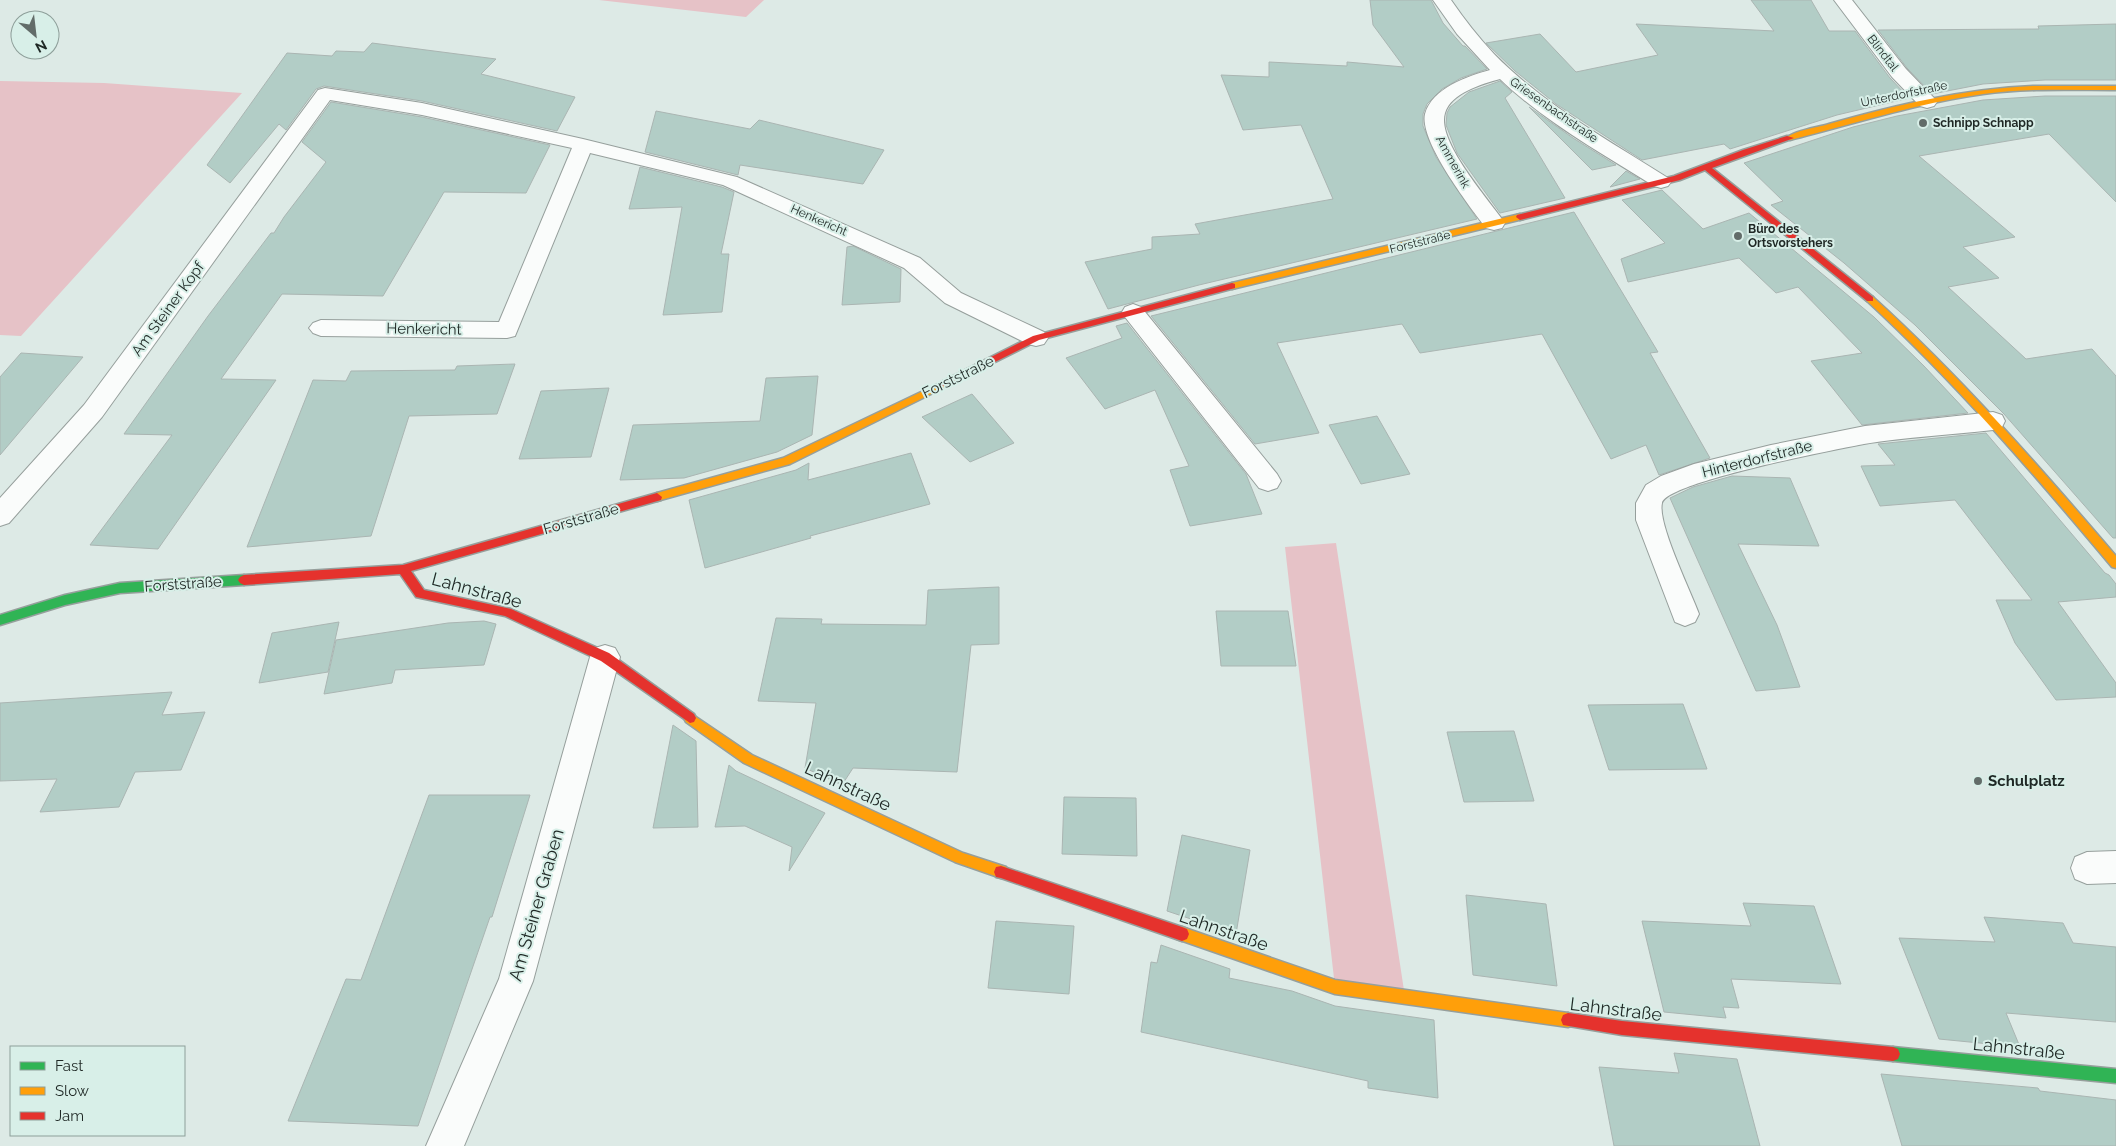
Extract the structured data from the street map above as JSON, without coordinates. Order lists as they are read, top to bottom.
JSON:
{
  "streets": {
    "street": [
      "Blindtal",
      "Unterdorfstraße",
      "Griesenbachstraße",
      "Ammerink",
      "Henkericht",
      "Forststraße",
      "Am Steiner Kopf",
      "Hinterdorfstraße",
      "Lahnstraße",
      "Am Steiner Graben"
    ]
  },
  "crossings": [
    ["Blindtal", "Unterdorfstraße"],
    ["Unterdorfstraße", "Forststraße"],
    ["Griesenbachstraße", "Ammerink"],
    ["Griesenbachstraße", "Forststraße"],
    ["Ammerink", "Forststraße"],
    ["Henkericht", "Forststraße"],
    ["Henkericht", "Am Steiner Kopf"],
    ["Forststraße", "Lahnstraße"],
    ["Lahnstraße", "Am Steiner Graben"]
  ],
  "places": ["Schnipp Schnapp", "Büro des Ortsvorstehers", "Schulplatz"],
  "legend": ["Fast", "Slow", "Jam"],
  "north": "bottom right"
}
